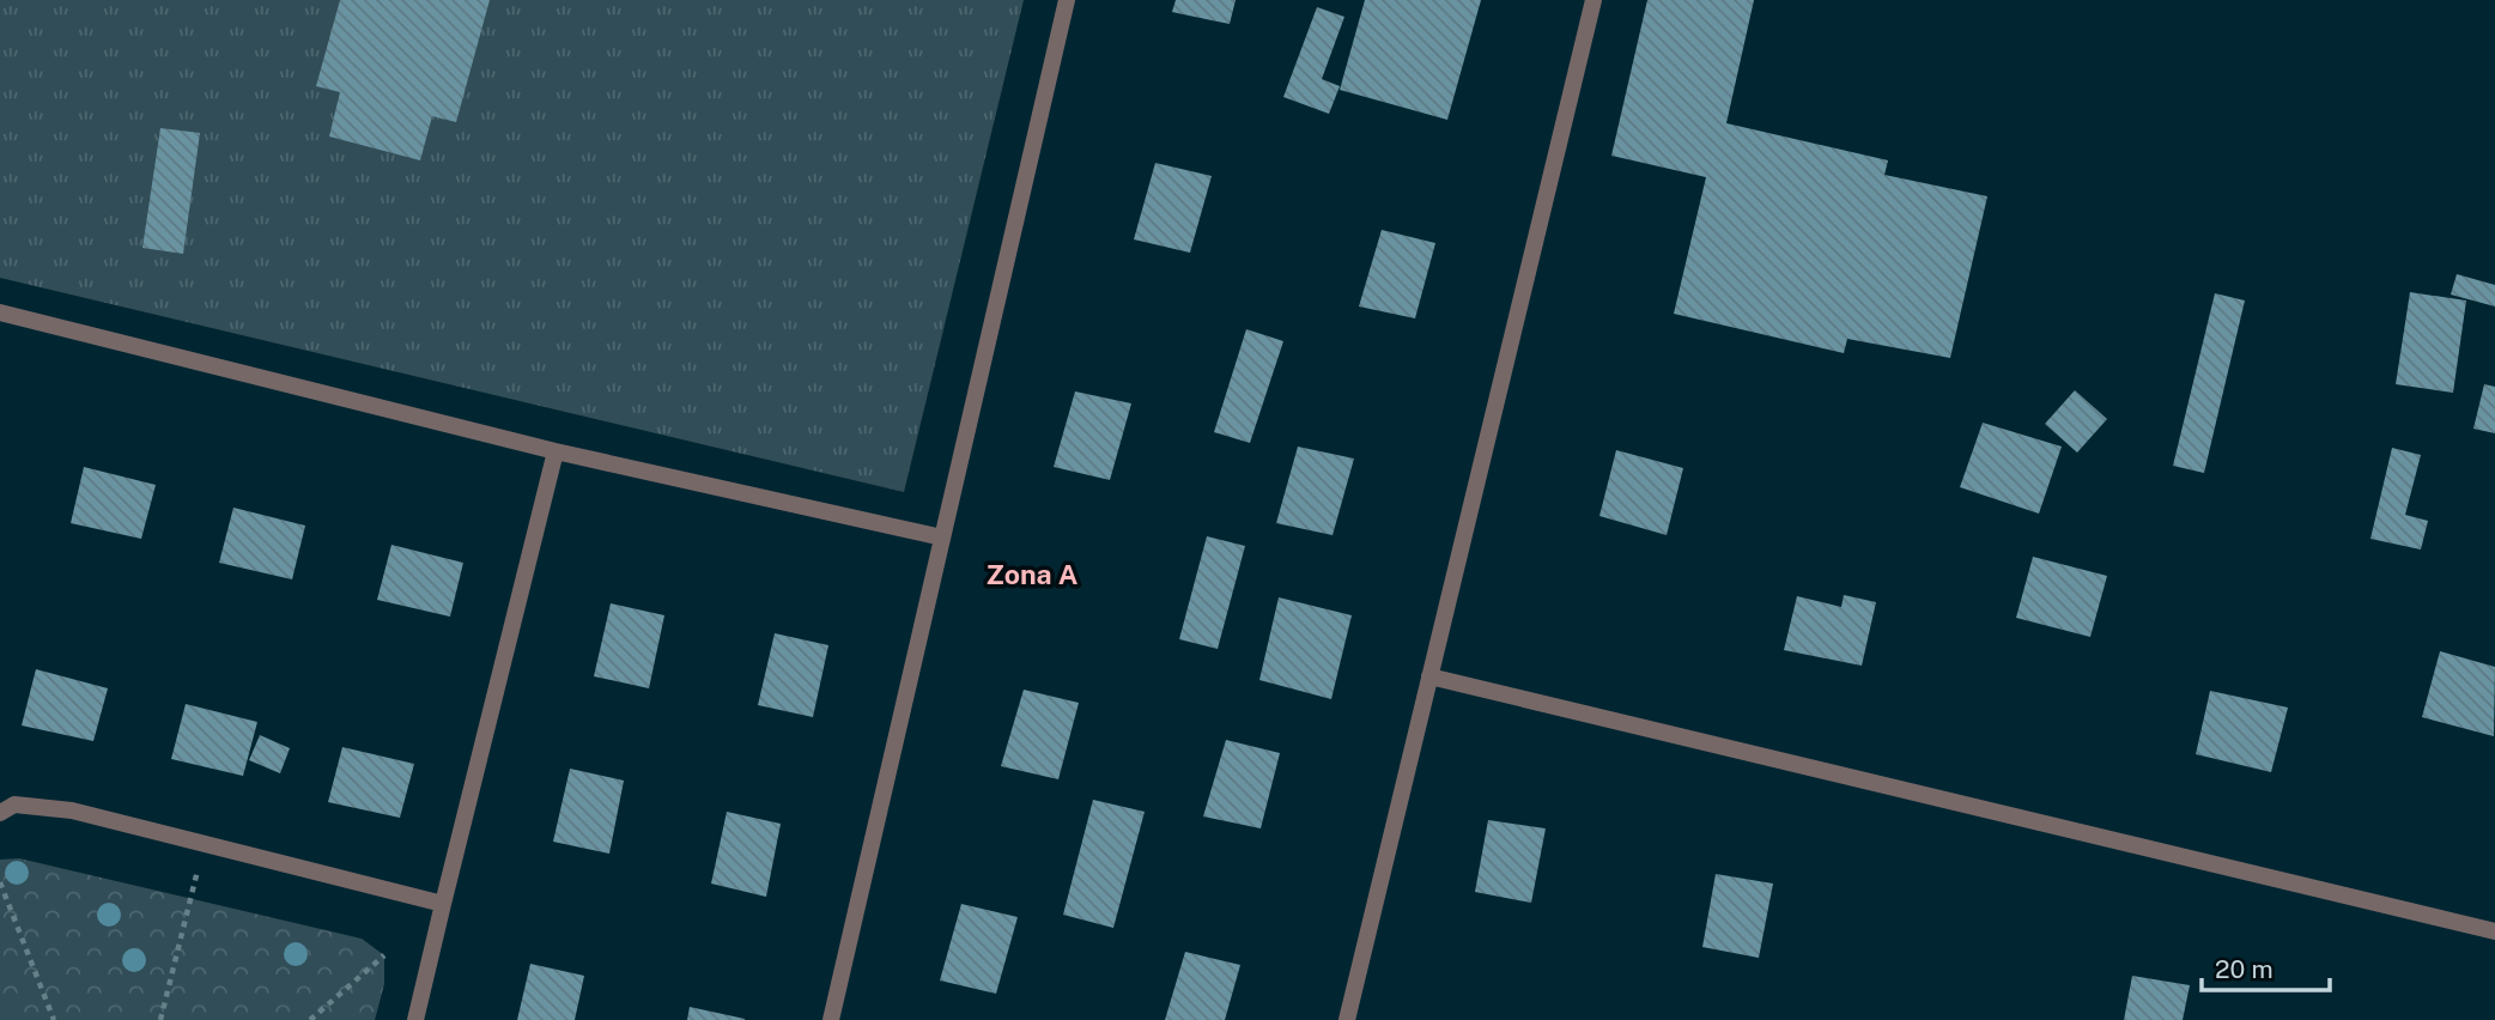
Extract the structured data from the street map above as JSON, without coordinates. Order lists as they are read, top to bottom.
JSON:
{
  "districts": ["Zona A"],
  "scale_bar": "20 m"
}
